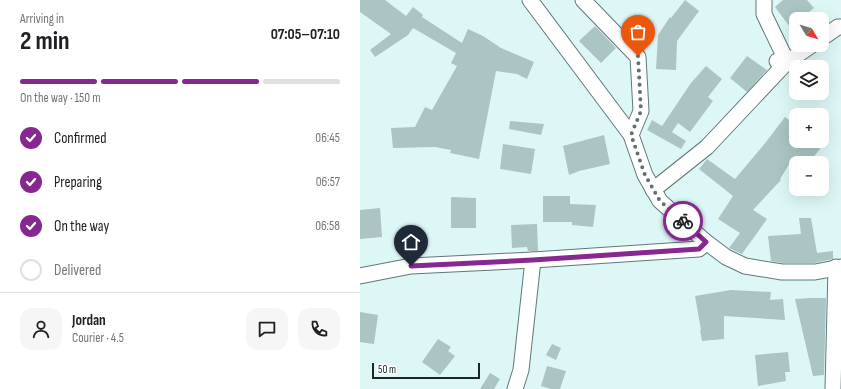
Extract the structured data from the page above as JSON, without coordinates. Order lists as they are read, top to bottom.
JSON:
{
  "scale_bar": "50 m",
  "north": "bottom right",
  "page": {
    "heading": ["2 min", "Arriving in", "07:05–07:10"],
    "panel": ["Jordan", "Courier · 4.5"],
    "map_buttons": ["+", "−"],
    "bar": "On the way · 150 m",
    "list": [
      ["Confirmed", "06:45"],
      ["Preparing", "06:57"],
      ["On the way", "06:58"],
      "Delivered"
    ],
    "scale": "50 m"
  }
}
